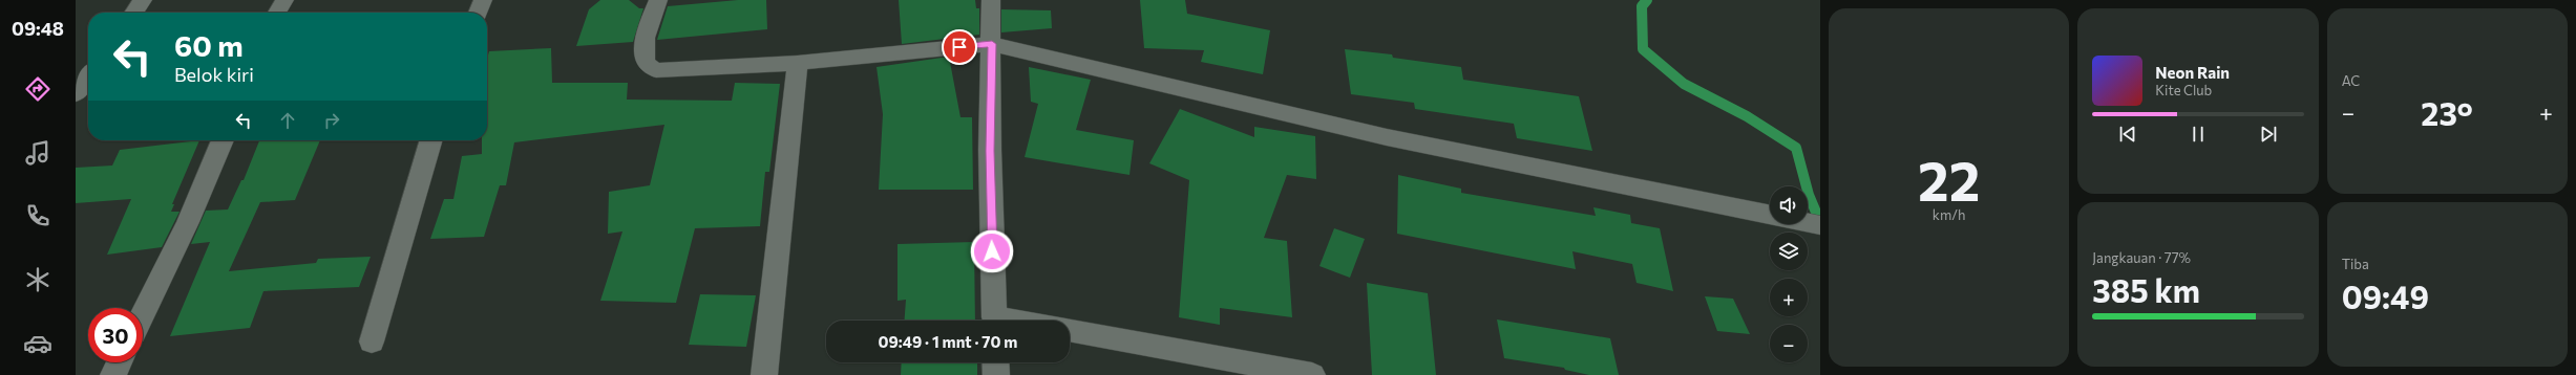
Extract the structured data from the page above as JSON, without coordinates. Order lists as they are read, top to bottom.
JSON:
{
  "page": {
    "tabs": "09:48",
    "tile": [
      ["22", "km/h"],
      "AC",
      ["Jangkauan · 77%", "385 km"],
      ["Tiba", "09:49"]
    ],
    "turn": ["60 m", "Belok kiri"],
    "song": ["Neon Rain", "Kite Club"],
    "heat": ["−", "23°", "+"],
    "map_buttons": ["+", "−"],
    "limit": "30",
    "trip": "09:49 · 1 mnt · 70 m"
  }
}
